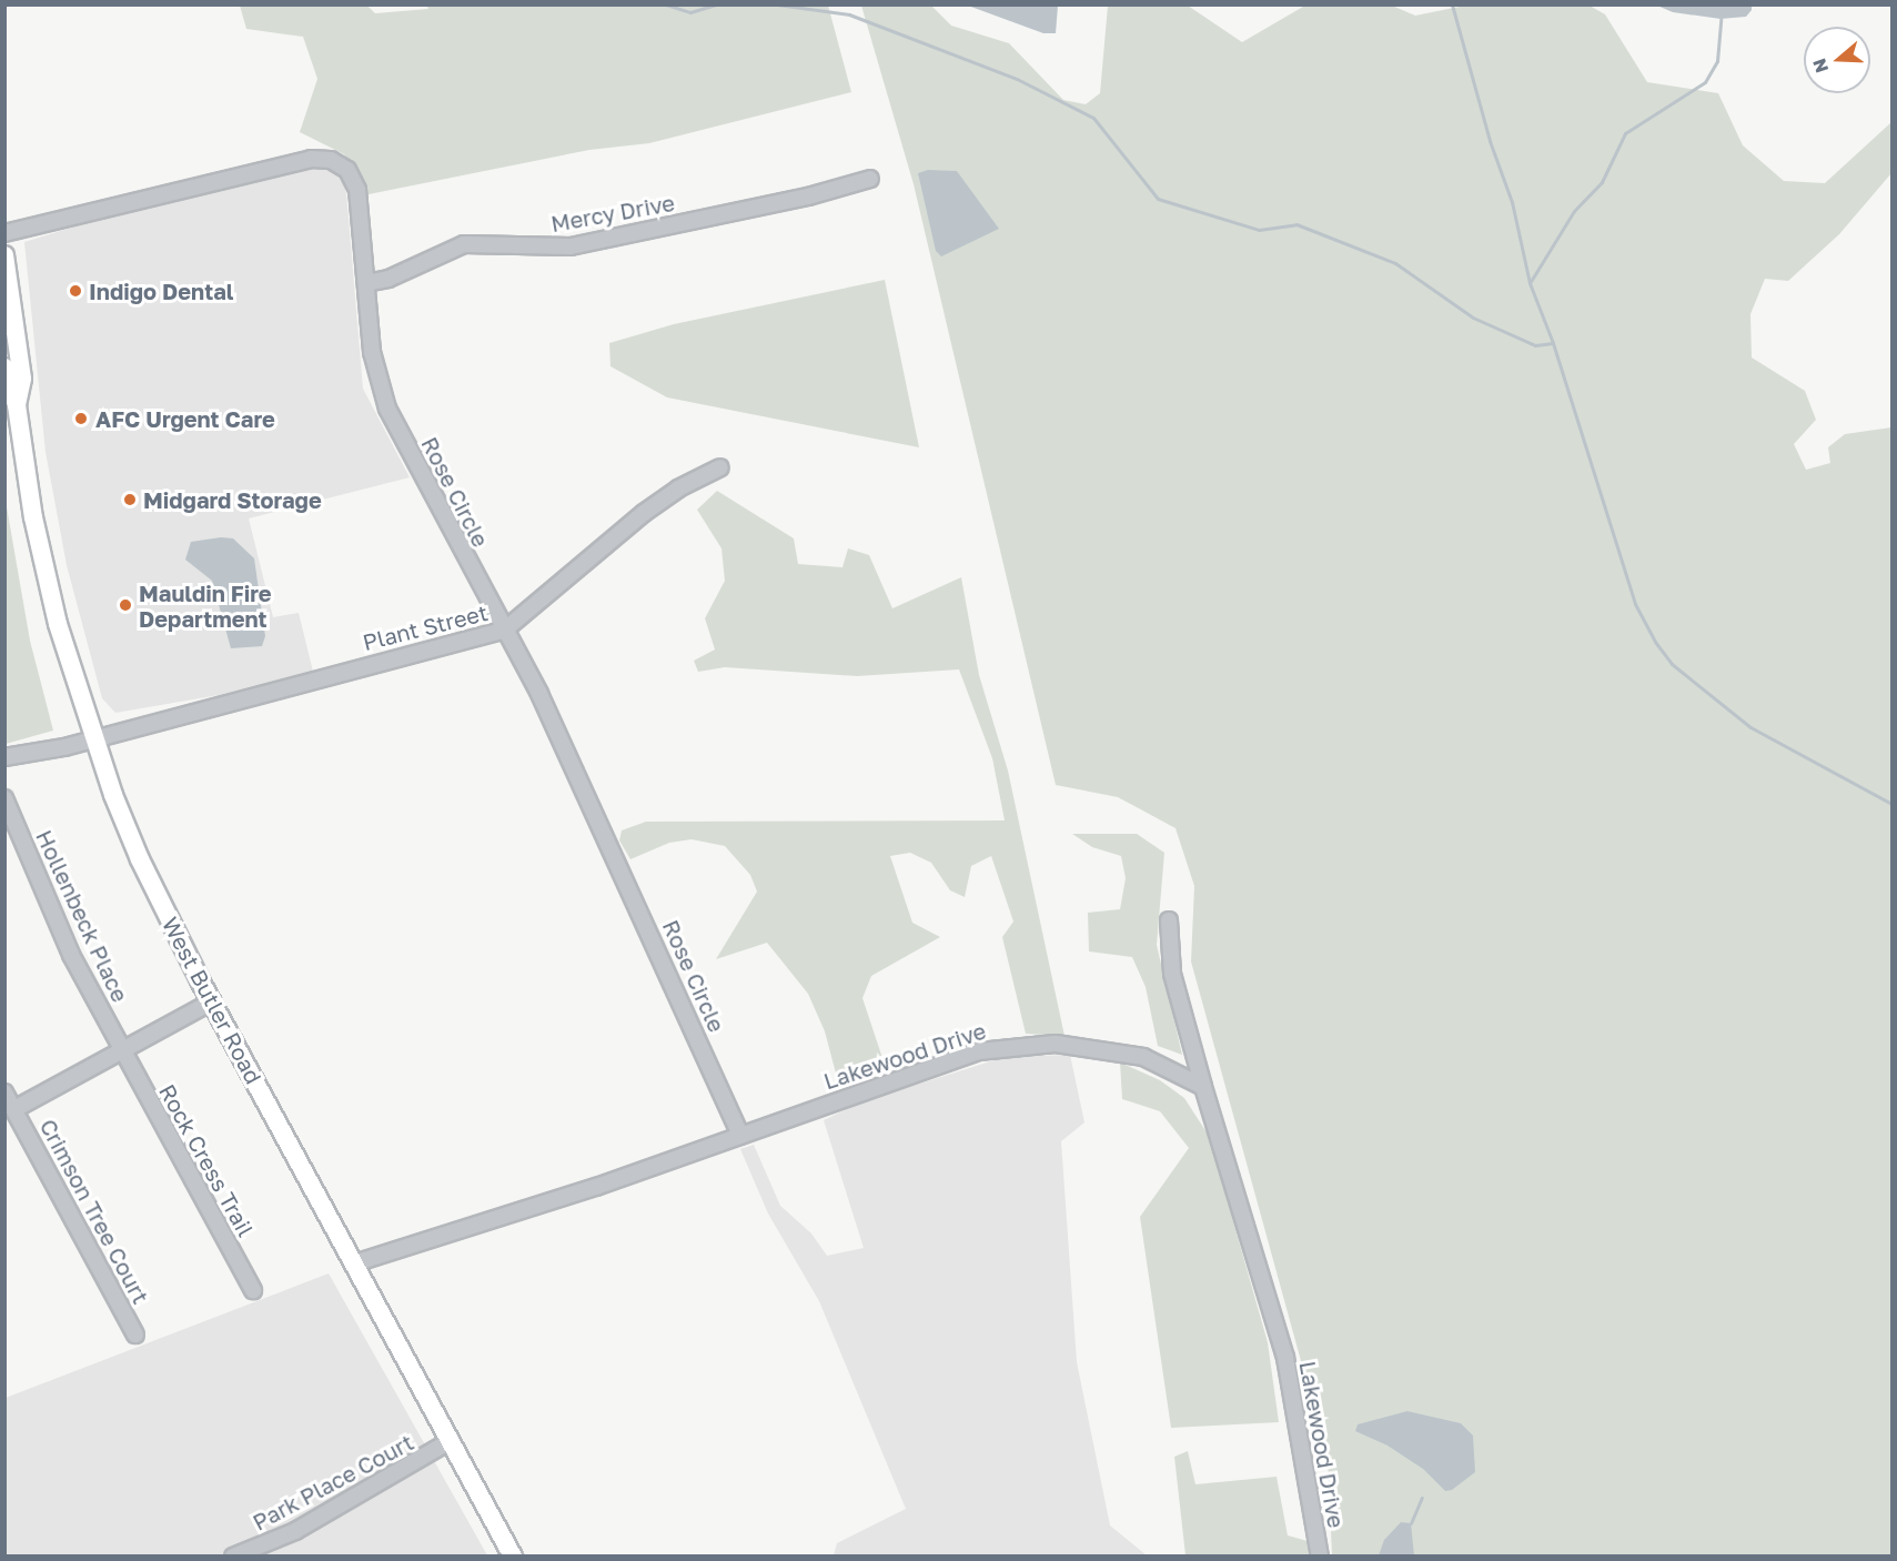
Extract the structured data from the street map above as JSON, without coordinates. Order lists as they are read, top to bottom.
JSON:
{
  "streets": {
    "main road": ["West Butler Road"],
    "street": [
      "Mercy Drive",
      "Rose Circle",
      "Plant Street",
      "Hollenbeck Place",
      "Lakewood Drive",
      "Rock Cress Trail",
      "Crimson Tree Court",
      "Park Place Court"
    ]
  },
  "crossings": [
    ["Mercy Drive", "Rose Circle"],
    ["Rose Circle", "Plant Street"],
    ["Rose Circle", "Lakewood Drive"],
    ["Plant Street", "West Butler Road"],
    ["Hollenbeck Place", "Rock Cress Trail"],
    ["West Butler Road", "Lakewood Drive"],
    ["West Butler Road", "Park Place Court"]
  ],
  "places": [
    "Indigo Dental",
    "AFC Urgent Care",
    "Midgard Storage",
    "Mauldin Fire Department"
  ],
  "north": "left"
}
